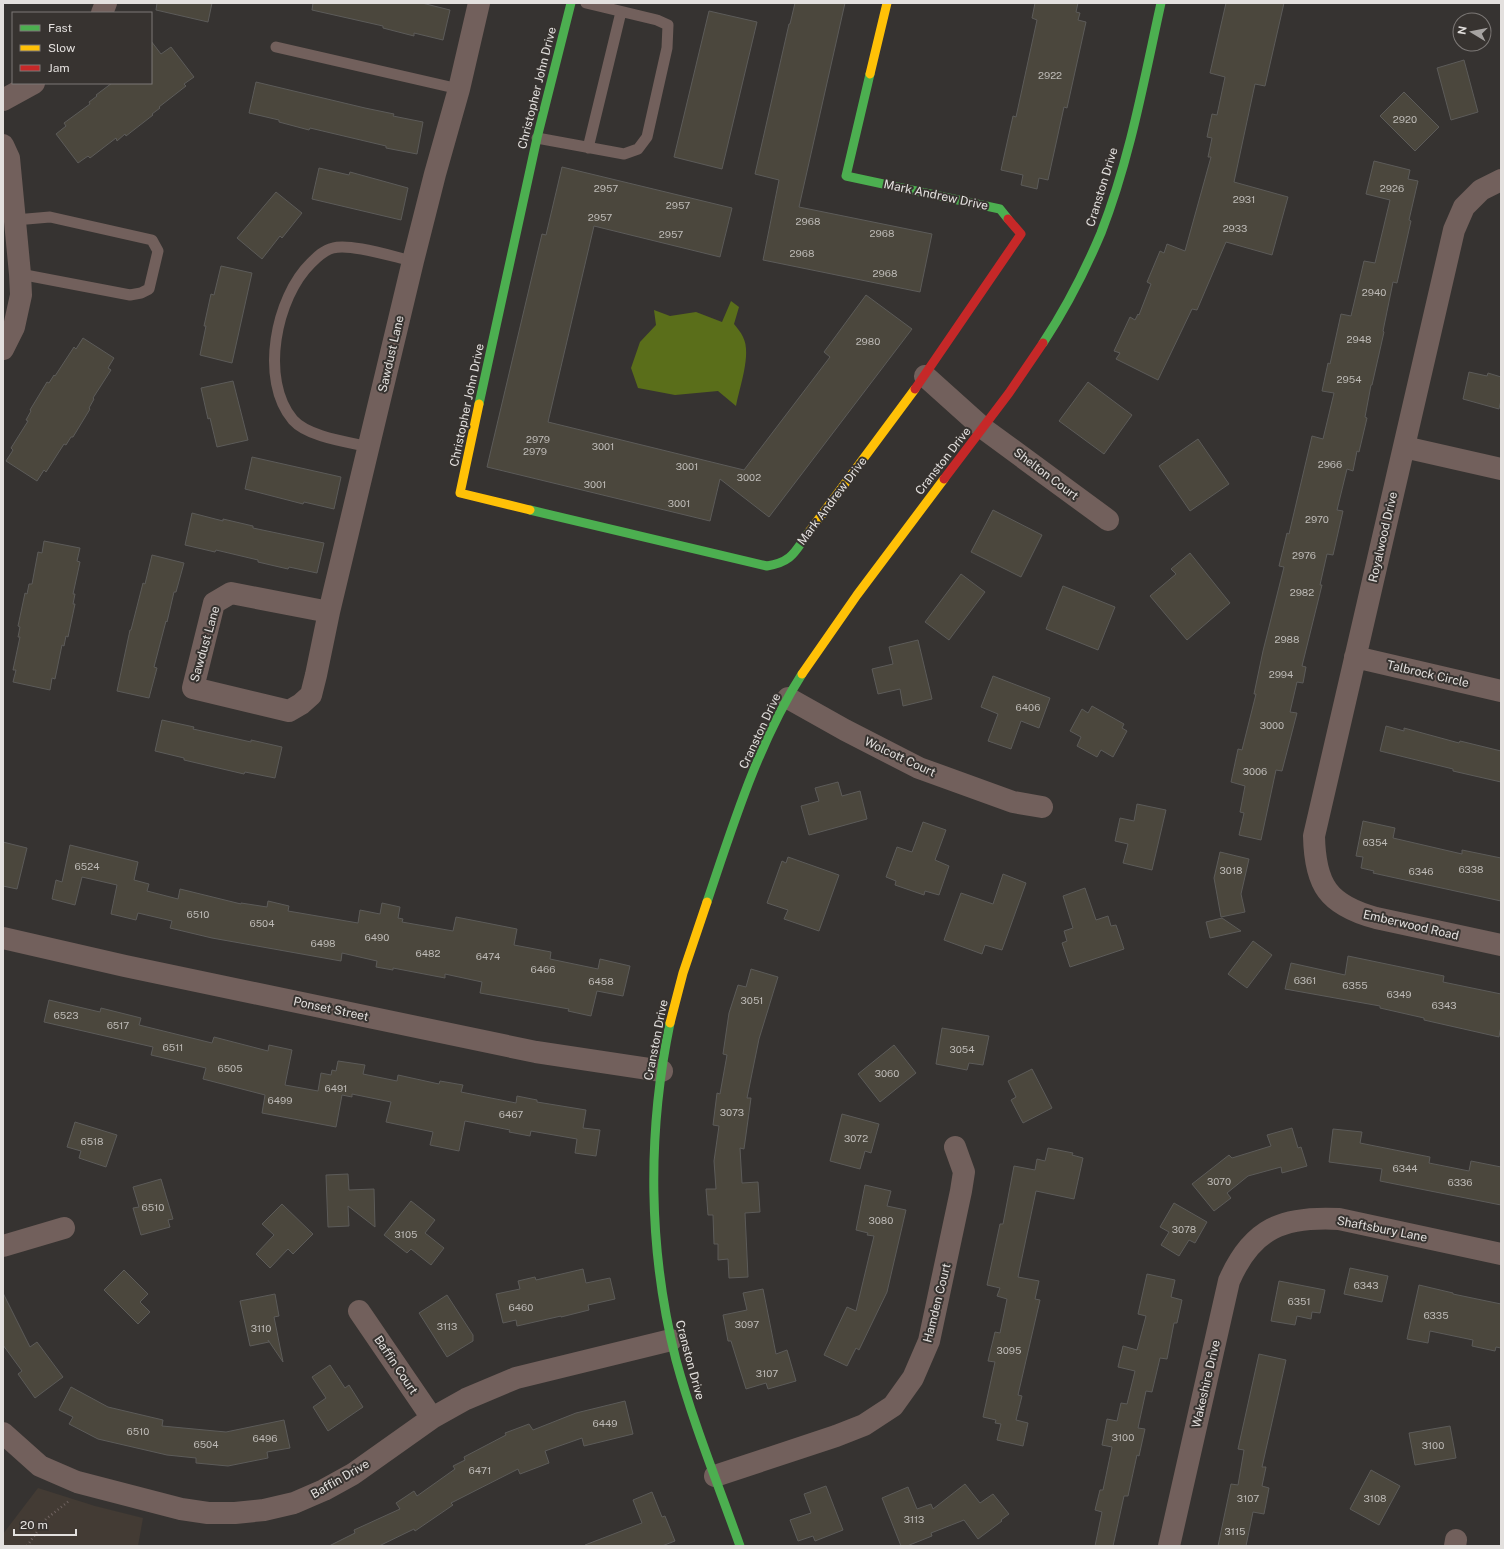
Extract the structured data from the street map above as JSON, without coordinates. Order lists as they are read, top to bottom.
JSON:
{
  "streets": {
    "street": [
      "Christopher John Drive",
      "Cranston Drive",
      "Mark Andrew Drive",
      "Sawdust Lane",
      "Shelton Court",
      "Royalwood Drive",
      "Talbrock Circle",
      "Wolcott Court",
      "Emberwood Road",
      "Ponset Street",
      "Shaftsbury Lane",
      "Hamden Court",
      "Baffin Court",
      "Wakeshire Drive",
      "Baffin Drive"
    ]
  },
  "crossings": [
    ["Christopher John Drive", "Mark Andrew Drive"],
    ["Cranston Drive", "Shelton Court"],
    ["Cranston Drive", "Wolcott Court"],
    ["Cranston Drive", "Ponset Street"],
    ["Cranston Drive", "Hamden Court"],
    ["Cranston Drive", "Baffin Drive"],
    ["Royalwood Drive", "Talbrock Circle"],
    ["Royalwood Drive", "Emberwood Road"],
    ["Shaftsbury Lane", "Wakeshire Drive"],
    ["Baffin Court", "Baffin Drive"]
  ],
  "house_numbers": [
    "2922",
    "2920",
    "2957",
    "2926",
    "2931",
    "2957",
    "2957",
    "2968",
    "2933",
    "2968",
    "2957",
    "2968",
    "2968",
    "2940",
    "2948",
    "2980",
    "2954",
    "2979",
    "3001",
    "2979",
    "2966",
    "3001",
    "3002",
    "3001",
    "3001",
    "2970",
    "2976",
    "2982",
    "2988",
    "2994",
    "6406",
    "3000",
    "3006",
    "6354",
    "6524",
    "6338",
    "3018",
    "6346",
    "6510",
    "6504",
    "6490",
    "6498",
    "6482",
    "6474",
    "6466",
    "6361",
    "6458",
    "6355",
    "6349",
    "3051",
    "6343",
    "6523",
    "6517",
    "6511",
    "3054",
    "6505",
    "3060",
    "6491",
    "6499",
    "3073",
    "6467",
    "3072",
    "6518",
    "6344",
    "3070",
    "6336",
    "6510",
    "3080",
    "3078",
    "3105",
    "6343",
    "6351",
    "6460",
    "6335",
    "3097",
    "3113",
    "3110",
    "3095",
    "3107",
    "6449",
    "6510",
    "3100",
    "6496",
    "6504",
    "3100",
    "6471",
    "3107",
    "3108",
    "3113",
    "3115"
  ],
  "legend": ["Fast", "Slow", "Jam"],
  "scale_bar": "20 m",
  "north": "left"
}
